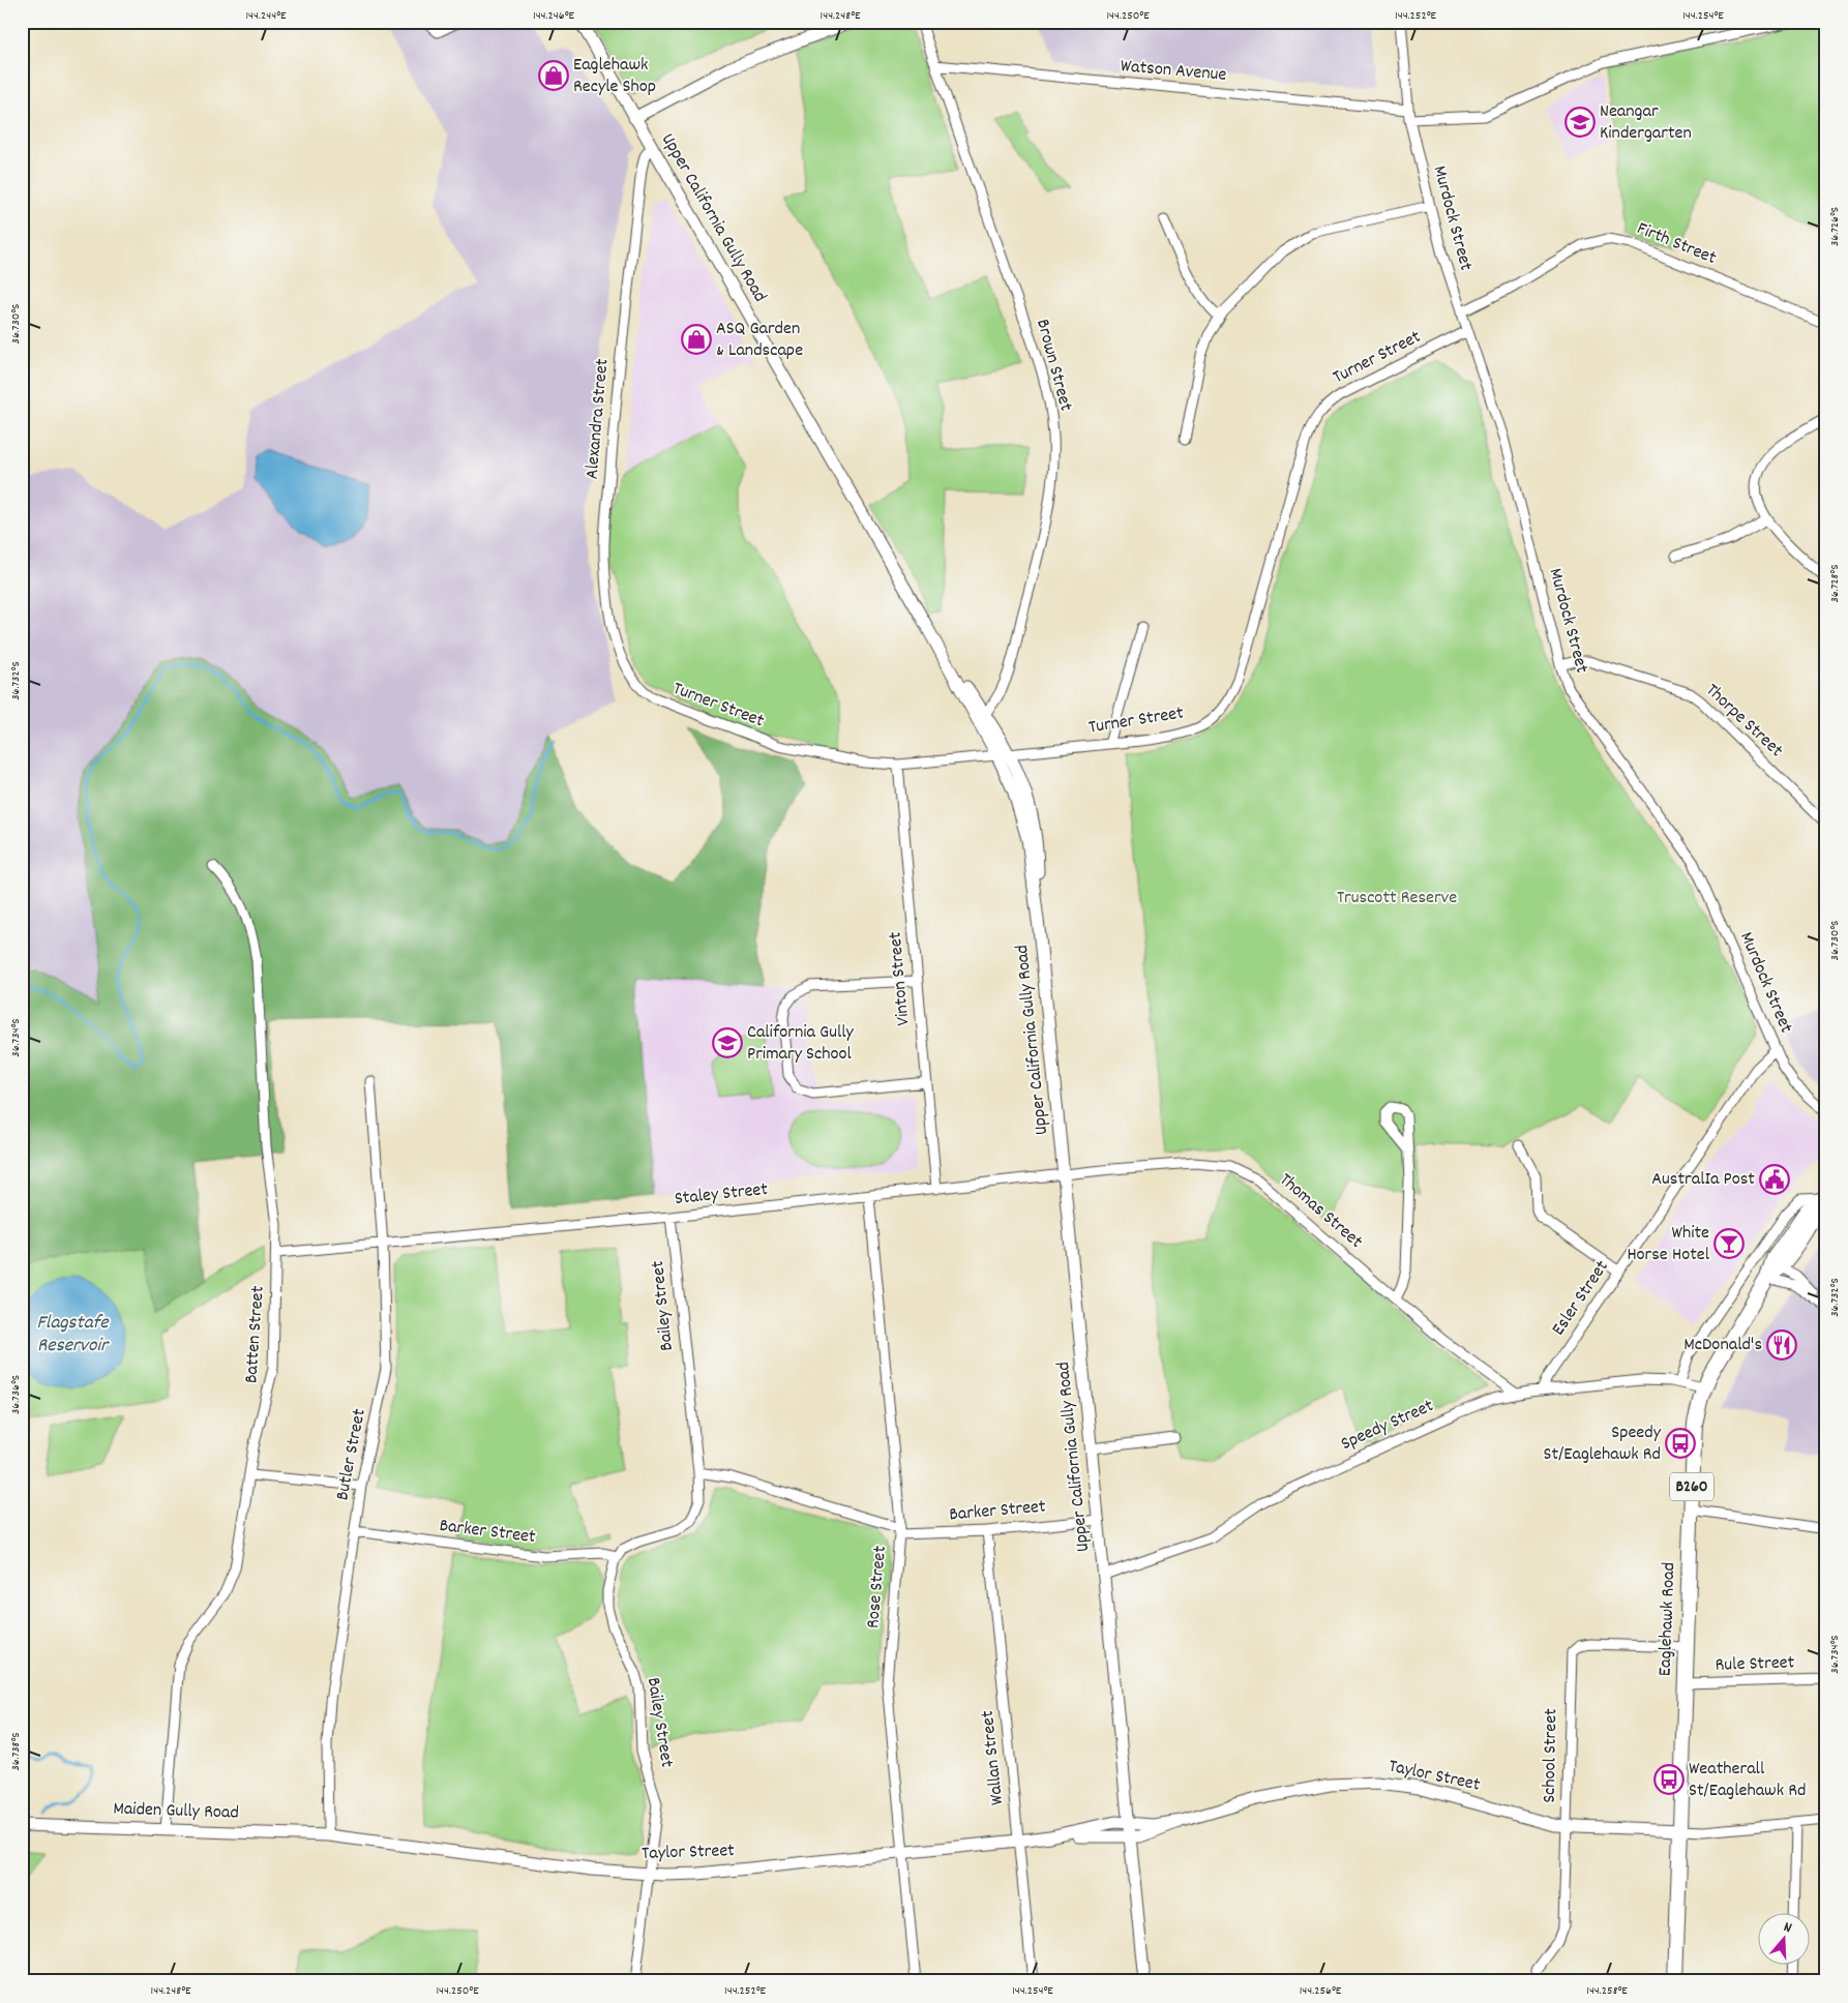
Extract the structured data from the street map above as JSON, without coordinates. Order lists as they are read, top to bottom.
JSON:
{
  "streets": {
    "main road": ["B260", "Eaglehawk Road"],
    "street": [
      "Watson Avenue",
      "Upper California Gully Road",
      "Murdock Street",
      "Firth Street",
      "Turner Street",
      "Brown Street",
      "Alexandra Street",
      "Thorpe Street",
      "Vinton Street",
      "Staley Street",
      "Thomas Street",
      "Esler Street",
      "Bailey Street",
      "Batten Street",
      "Speedy Street",
      "Butler Street",
      "Barker Street",
      "Rose Street",
      "Rule Street",
      "School Street",
      "Wallan Street",
      "Taylor Street",
      "Maiden Gully Road"
    ]
  },
  "crossings": [
    ["Watson Avenue", "Murdock Street"],
    ["Watson Avenue", "Brown Street"],
    ["Upper California Gully Road", "Turner Street"],
    ["Upper California Gully Road", "Brown Street"],
    ["Upper California Gully Road", "Alexandra Street"],
    ["Upper California Gully Road", "Staley Street"],
    ["Upper California Gully Road", "Thomas Street"],
    ["Upper California Gully Road", "Speedy Street"],
    ["Upper California Gully Road", "Barker Street"],
    ["Upper California Gully Road", "Taylor Street"],
    ["Murdock Street", "Firth Street"],
    ["Murdock Street", "Turner Street"],
    ["Murdock Street", "Thorpe Street"],
    ["Murdock Street", "Esler Street"],
    ["Turner Street", "Alexandra Street"],
    ["Turner Street", "Vinton Street"],
    ["Vinton Street", "Staley Street"],
    ["Staley Street", "Thomas Street"],
    ["Staley Street", "Bailey Street"],
    ["Staley Street", "Batten Street"],
    ["Staley Street", "Butler Street"],
    ["Staley Street", "Rose Street"],
    ["Thomas Street", "Speedy Street"],
    ["Esler Street", "Speedy Street"],
    ["Bailey Street", "Barker Street"],
    ["Bailey Street", "Taylor Street"],
    ["Batten Street", "Maiden Gully Road"],
    ["Speedy Street", "Eaglehawk Road"],
    ["Butler Street", "Barker Street"],
    ["Butler Street", "Taylor Street"],
    ["Butler Street", "Maiden Gully Road"],
    ["Barker Street", "Rose Street"],
    ["Barker Street", "Wallan Street"],
    ["Rose Street", "Taylor Street"],
    ["Eaglehawk Road", "Rule Street"],
    ["Eaglehawk Road", "School Street"],
    ["Eaglehawk Road", "Taylor Street"],
    ["School Street", "Taylor Street"],
    ["Wallan Street", "Taylor Street"],
    ["Taylor Street", "Maiden Gully Road"]
  ],
  "water": ["Flagstafe Reservoir"],
  "parks": ["Truscott Reserve"],
  "places": {
    "shop": ["Eaglehawk Recyle Shop", "ASQ Garden & Landscape"],
    "school or university": ["Neangar Kindergarten", "California Gully Primary School"],
    "public building": ["AustralIa Post"],
    "bar": ["White Horse Hotel"],
    "restaurant": ["McDonald's"],
    "bus stop": ["Speedy St/Eaglehawk Rd", "Weatherall St/Eaglehawk Rd"]
  },
  "north": "top",
  "coordinates": [
    "144.244°E",
    "144.246°E",
    "144.248°E",
    "144.250°E",
    "144.252°E",
    "144.254°E",
    "36.726°S",
    "36.730°S",
    "36.728°S",
    "36.732°S",
    "36.734°S",
    "36.736°S",
    "36.738°S",
    "144.256°E",
    "144.258°E"
  ]
}
